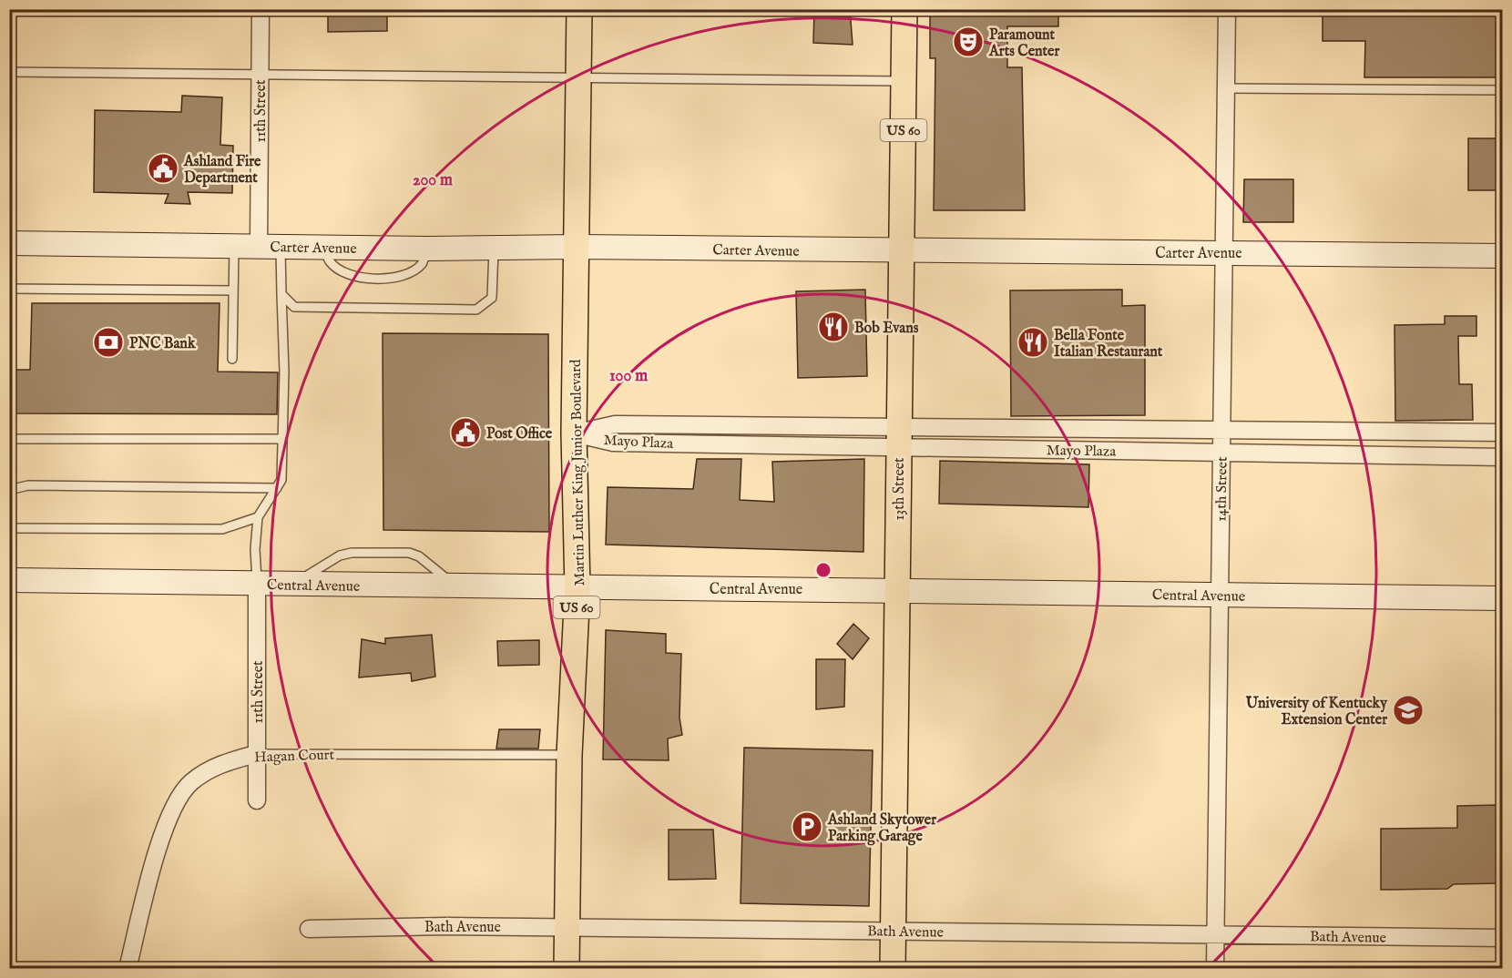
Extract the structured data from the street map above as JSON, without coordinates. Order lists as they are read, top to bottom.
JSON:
{
  "streets": {
    "main road": ["US 60", "Martin Luther King Junior Boulevard", "13th Street"],
    "street": [
      "11th Street",
      "Carter Avenue",
      "Mayo Plaza",
      "14th Street",
      "Central Avenue",
      "Hagan Court",
      "Bath Avenue"
    ]
  },
  "crossings": [
    ["11th Street", "Carter Avenue"],
    ["11th Street", "Central Avenue"],
    ["11th Street", "Hagan Court"],
    ["Carter Avenue", "Martin Luther King Junior Boulevard"],
    ["Carter Avenue", "13th Street"],
    ["Carter Avenue", "14th Street"],
    ["Mayo Plaza", "Martin Luther King Junior Boulevard"],
    ["Mayo Plaza", "13th Street"],
    ["Mayo Plaza", "14th Street"],
    ["Martin Luther King Junior Boulevard", "Central Avenue"],
    ["Martin Luther King Junior Boulevard", "Hagan Court"],
    ["Martin Luther King Junior Boulevard", "Bath Avenue"],
    ["13th Street", "Central Avenue"],
    ["13th Street", "Bath Avenue"],
    ["14th Street", "Central Avenue"],
    ["14th Street", "Bath Avenue"]
  ],
  "places": {
    "theatre": ["Paramount Arts Center"],
    "public building": ["Ashland Fire Department", "Post Office"],
    "restaurant": ["Bob Evans", "Bella Fonte Italian Restaurant"],
    "bank": ["PNC Bank"],
    "school or university": ["University of Kentucky Extension Center"],
    "parking": ["Ashland Skytower Parking Garage"]
  },
  "rings": ["200 m", "100 m"]
}
